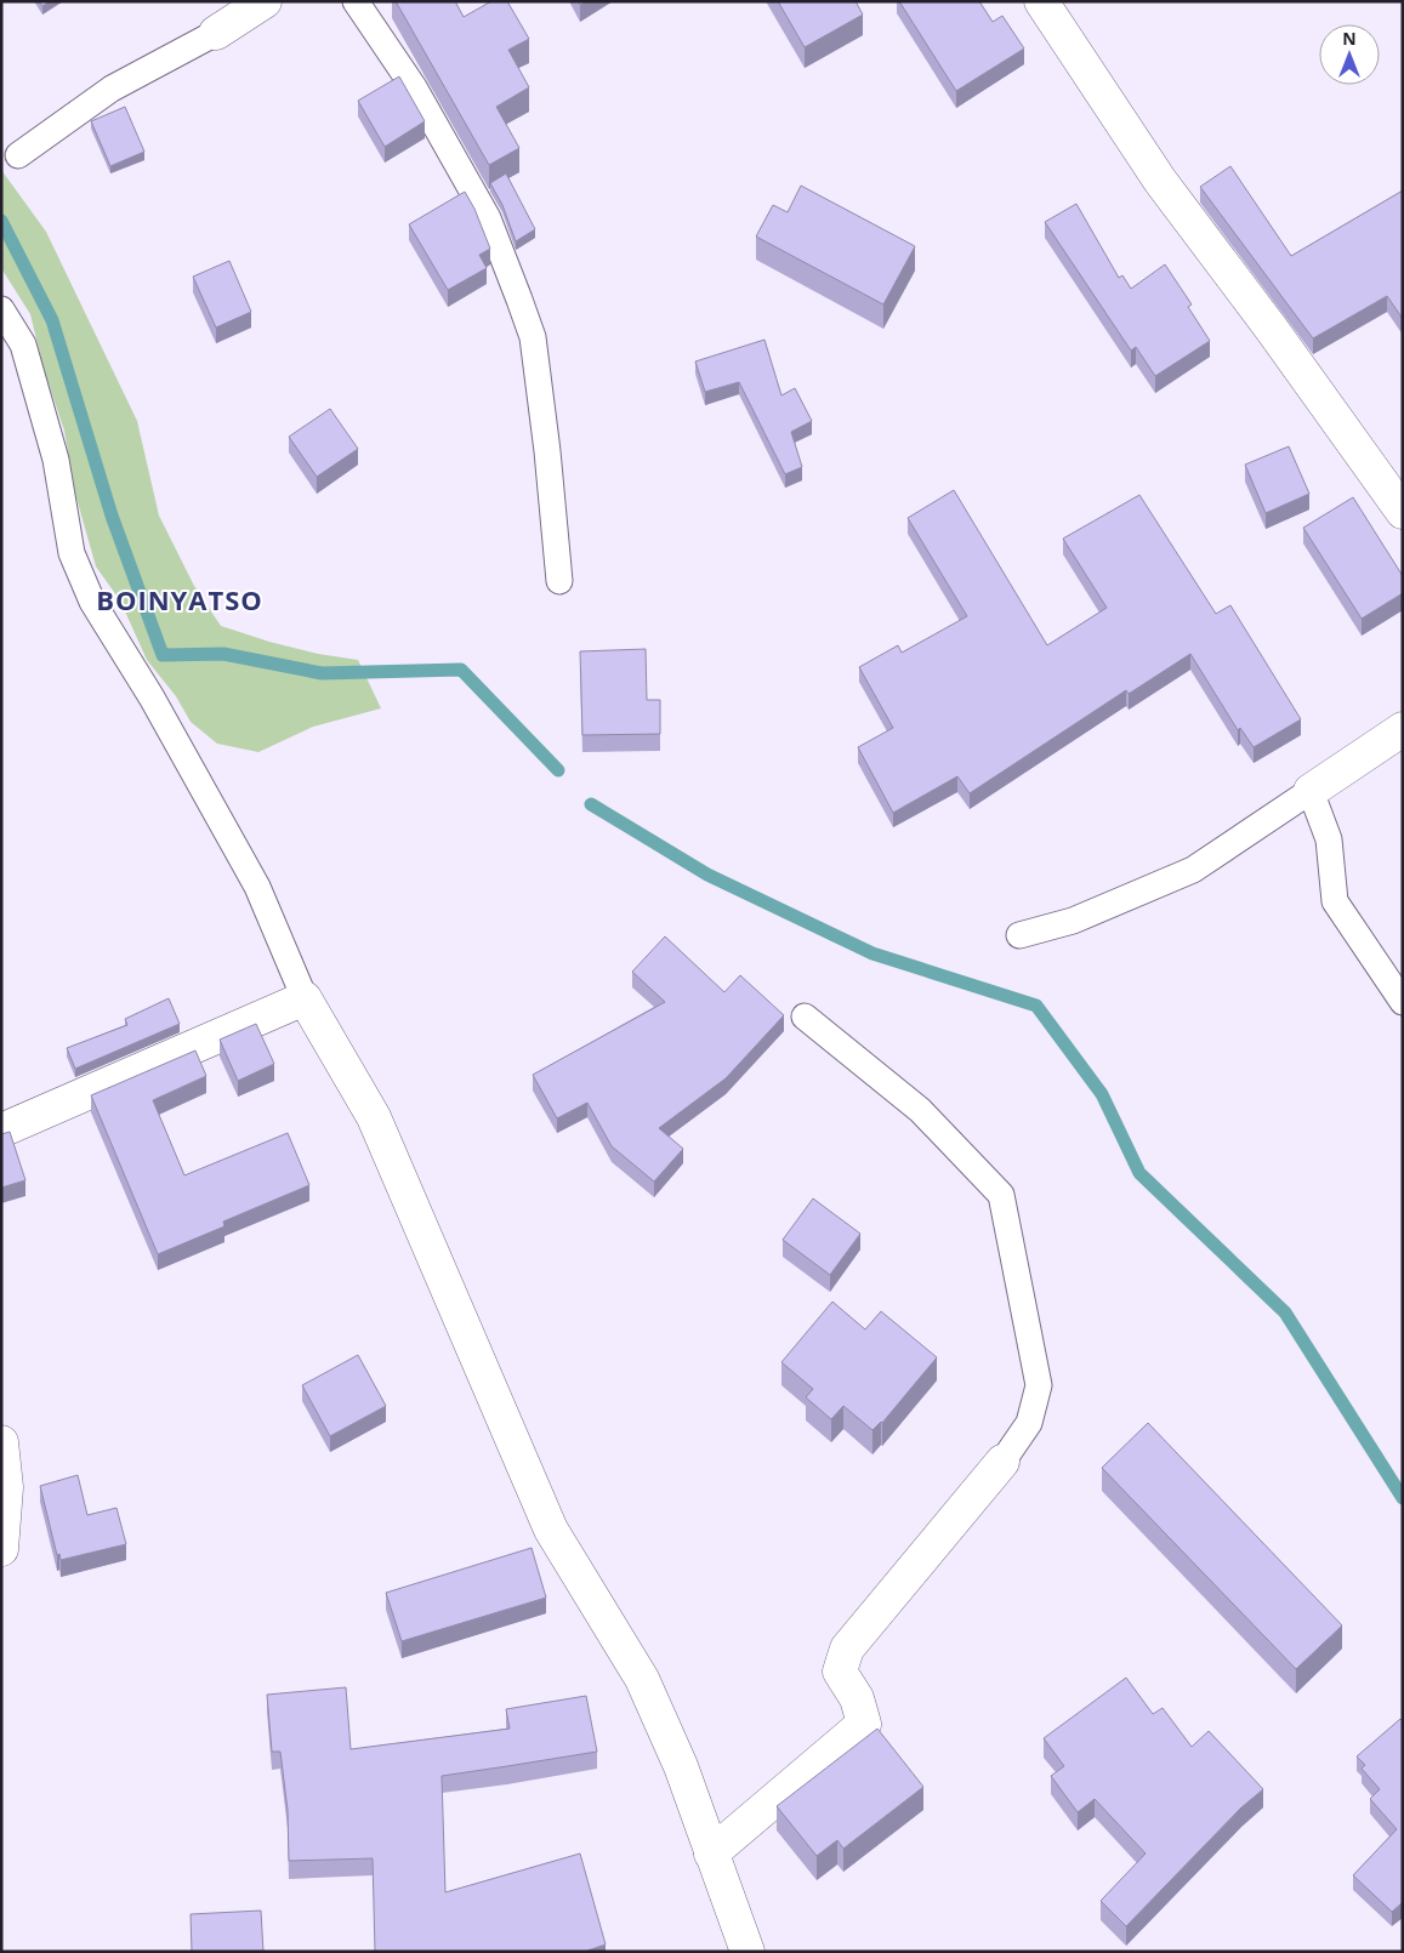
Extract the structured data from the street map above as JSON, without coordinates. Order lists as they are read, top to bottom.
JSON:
{
  "districts": ["BOINYATSO"],
  "north": "top"
}
